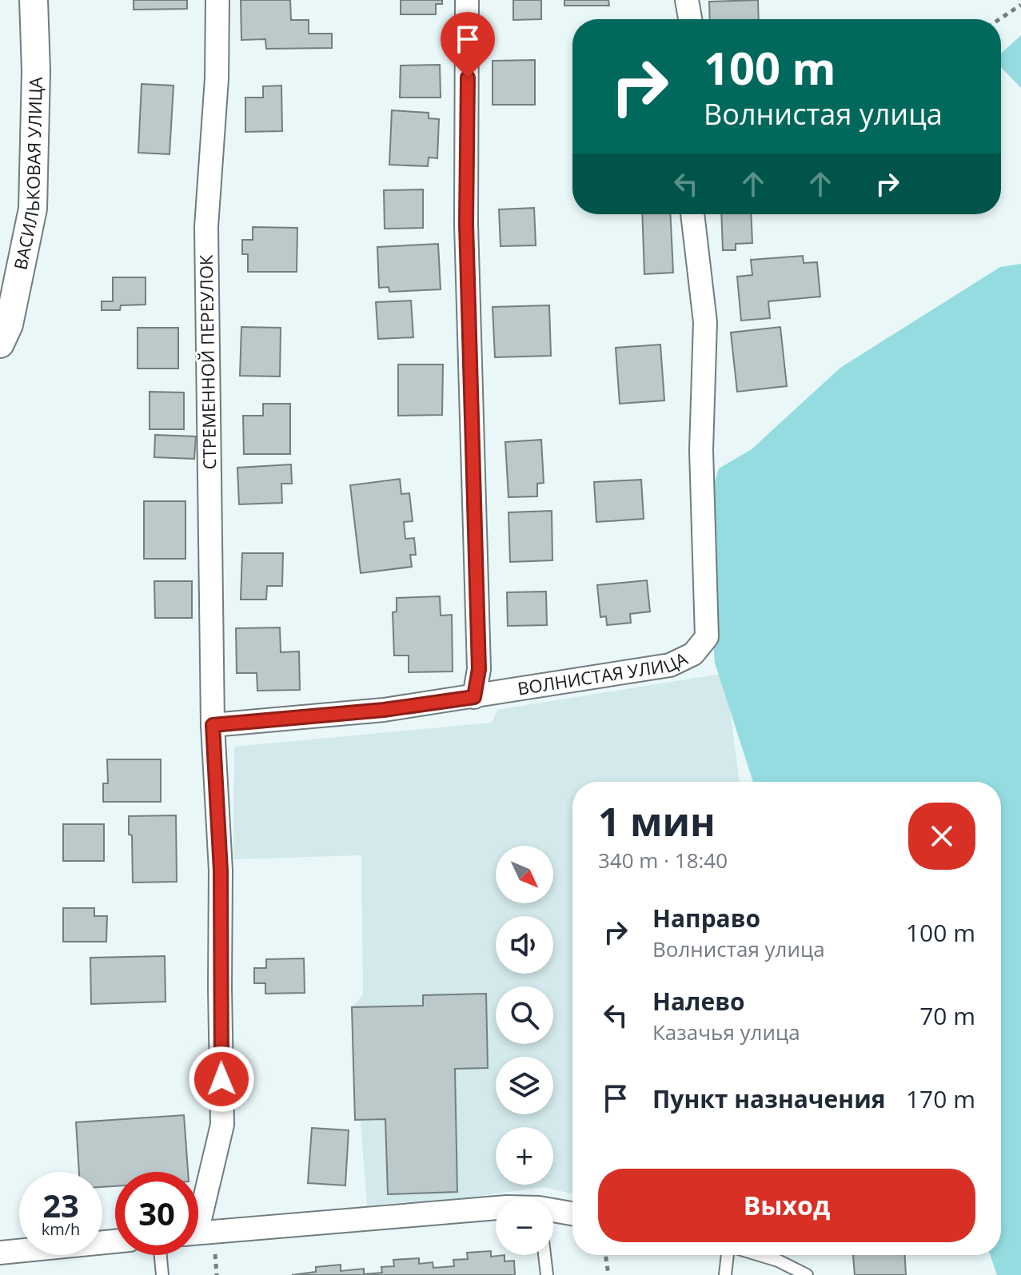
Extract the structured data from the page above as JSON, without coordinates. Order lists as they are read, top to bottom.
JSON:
{
  "streets": {
    "street": ["ВАСИЛЬКОВАЯ УЛИЦА", "СТРЕМЕННОЙ ПЕРЕУЛОК", "ВОЛНИСТАЯ УЛИЦА"]
  },
  "crossings": [
    ["СТРЕМЕННОЙ ПЕРЕУЛОК", "ВОЛНИСТАЯ УЛИЦА"]
  ],
  "north": "bottom right",
  "page": {
    "turn": ["100 m", "Волнистая улица"],
    "heading": ["1 мин", "340 m · 18:40"],
    "map_buttons": ["+", "−"],
    "list": [
      {
        "name": "Направо",
        "note": "Волнистая улица",
        "value": "100 m"
      },
      {
        "name": "Налево",
        "note": "Казачья улица",
        "value": "70 m"
      },
      {
        "name": "Пункт назначения",
        "value": "170 m"
      }
    ],
    "buttons": "Выход",
    "speed": "23 km/h",
    "limit": "30"
  }
}
